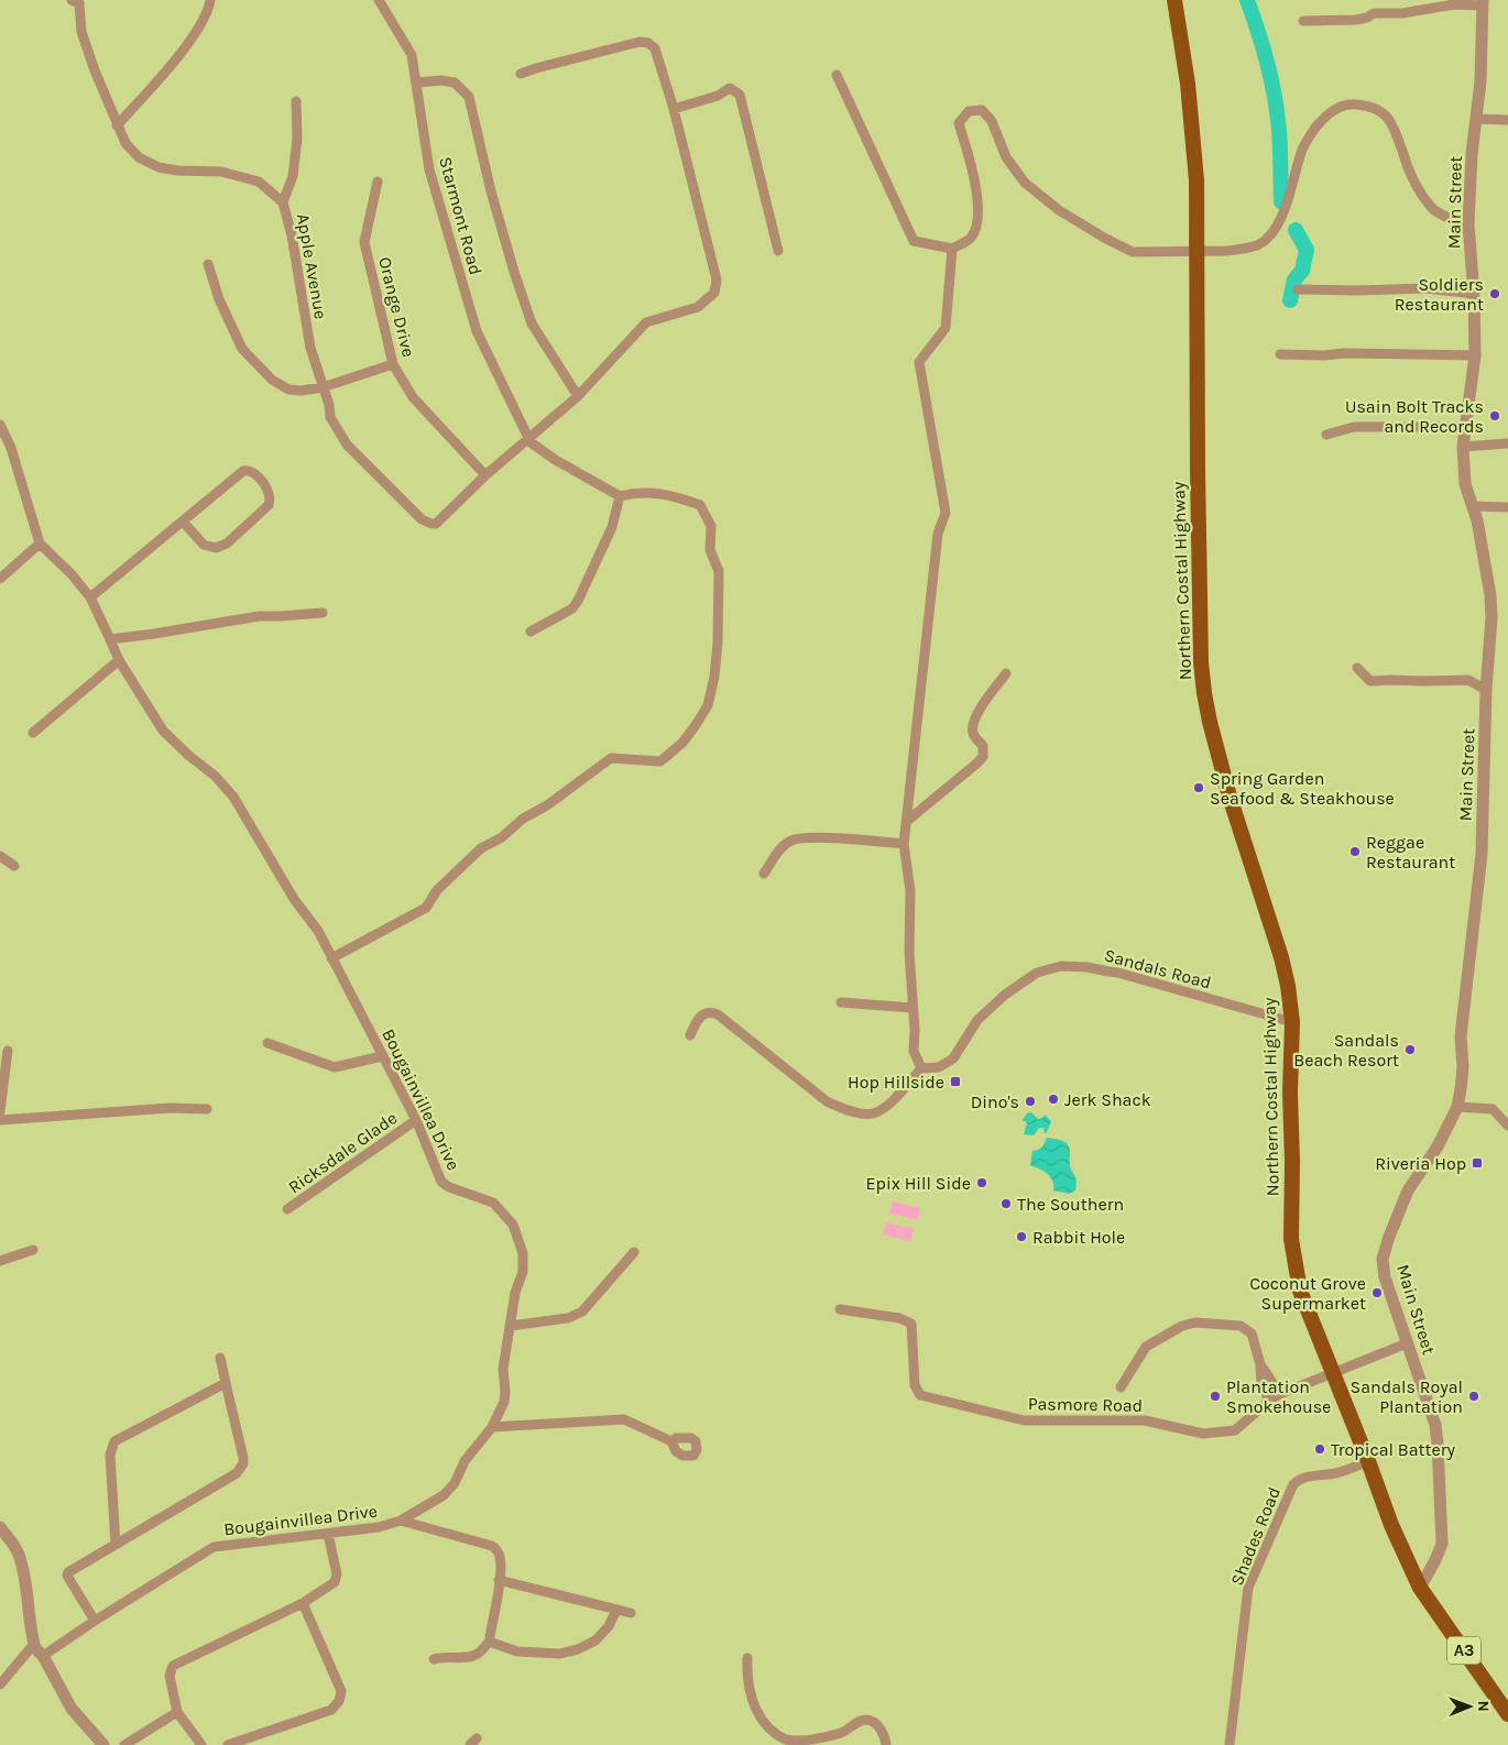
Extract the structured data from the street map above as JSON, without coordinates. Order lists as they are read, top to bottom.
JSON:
{
  "streets": {
    "main road": ["Northern Costal Highway", "A3"],
    "street": [
      "Main Street",
      "Starmont Road",
      "Apple Avenue",
      "Orange Drive",
      "Sandals Road",
      "Bougainvillea Drive",
      "Ricksdale Glade",
      "Pasmore Road",
      "Shades Road"
    ]
  },
  "crossings": [
    ["Main Street", "Northern Costal Highway"],
    ["Main Street", "Pasmore Road"],
    ["Main Street", "A3"],
    ["Apple Avenue", "Orange Drive"],
    ["Northern Costal Highway", "Sandals Road"],
    ["Northern Costal Highway", "Pasmore Road"],
    ["Northern Costal Highway", "Shades Road"],
    ["Northern Costal Highway", "A3"],
    ["Bougainvillea Drive", "Ricksdale Glade"]
  ],
  "places": {
    "other": [
      "Soldiers Restaurant",
      "Usain Bolt Tracks and Records",
      "Spring Garden Seafood & Steakhouse",
      "Reggae Restaurant",
      "Sandals Beach Resort",
      "Jerk Shack",
      "Dino's",
      "Epix Hill Side",
      "The Southern",
      "Rabbit Hole",
      "Coconut Grove Supermarket",
      "Plantation Smokehouse",
      "Sandals Royal Plantation",
      "Tropical Battery"
    ],
    "transit": ["Hop Hillside", "Riveria Hop"]
  },
  "north": "right"
}
